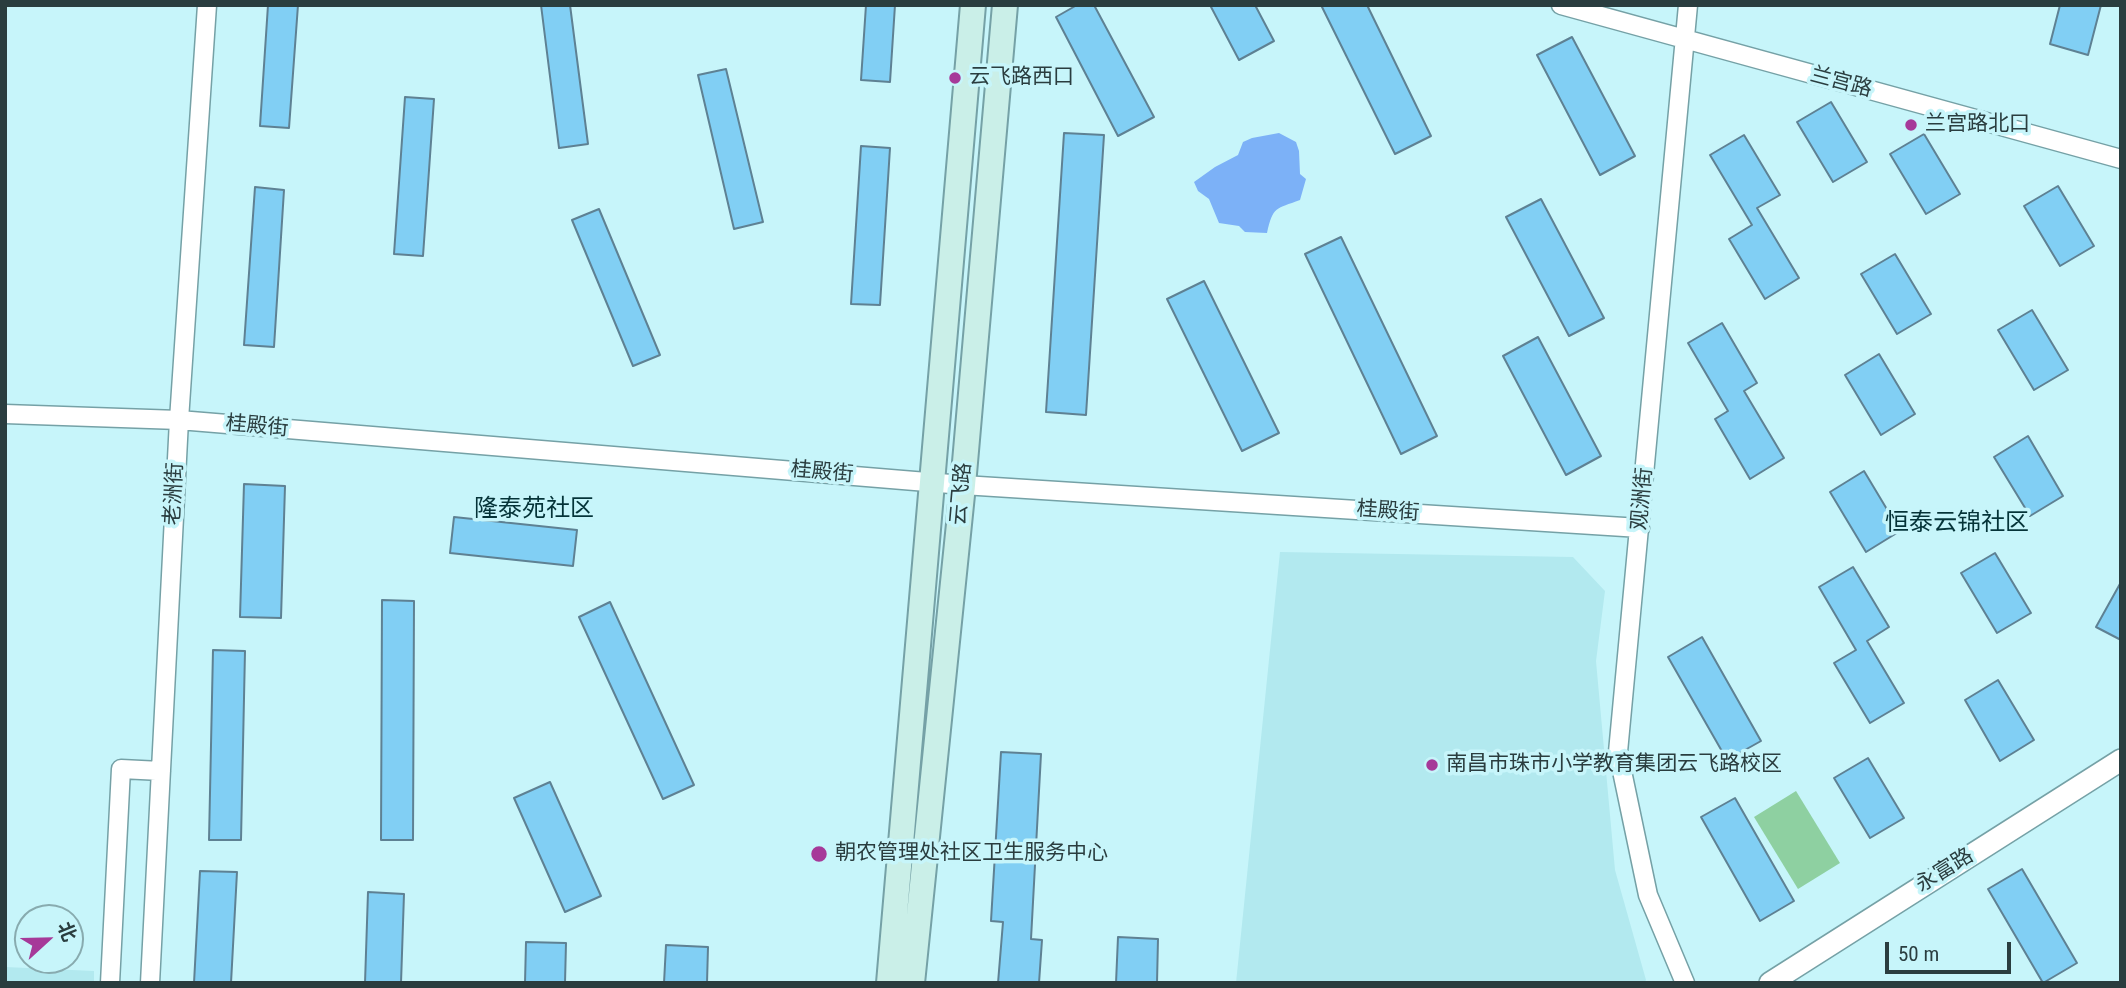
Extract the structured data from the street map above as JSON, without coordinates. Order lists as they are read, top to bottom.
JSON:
{
  "streets": {
    "main road": ["云飞路"],
    "street": [
      "兰宫路",
      "桂殿街",
      "老洲街",
      "观洲街",
      "永富路"
    ]
  },
  "crossings": [
    ["兰宫路", "观洲街"],
    ["桂殿街", "老洲街"],
    ["桂殿街", "云飞路"],
    ["桂殿街", "观洲街"]
  ],
  "districts": ["隆泰苑社区", "恒泰云锦社区"],
  "places": [
    "云飞路西口",
    "兰宫路北口",
    "南昌市珠市小学教育集团云飞路校区",
    "朝农管理处社区卫生服务中心"
  ],
  "scale_bar": "50 m",
  "north": "right"
}
